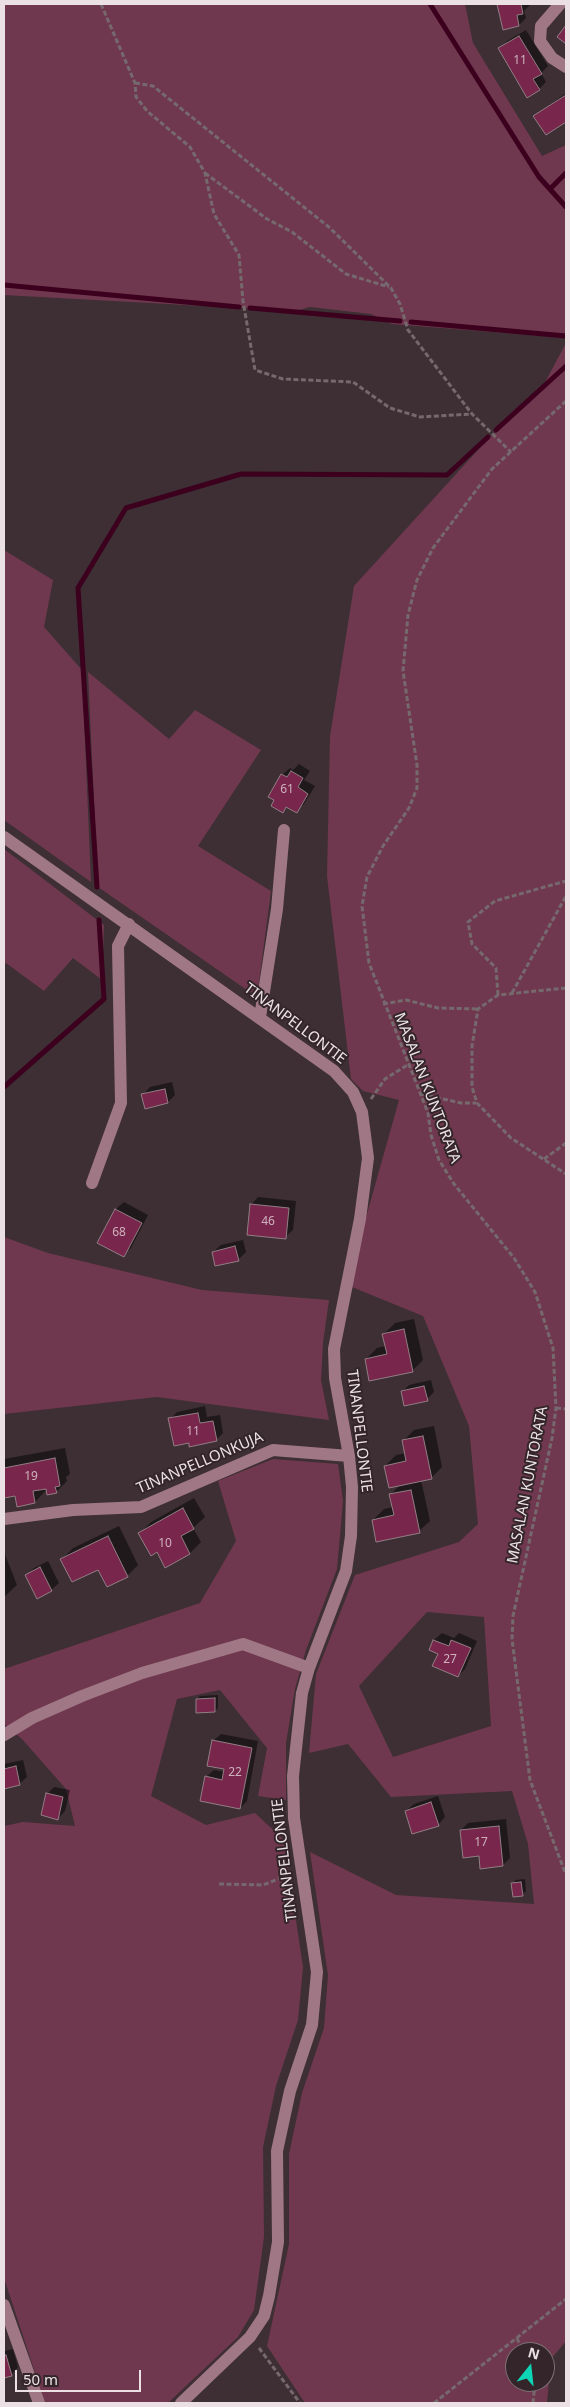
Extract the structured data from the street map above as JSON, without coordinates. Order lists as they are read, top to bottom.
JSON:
{
  "streets": {
    "street": ["TINANPELLONTIE", "TINANPELLONKUJA"],
    "path": ["MASALAN KUNTORATA"]
  },
  "crossings": [
    ["TINANPELLONTIE", "TINANPELLONKUJA"]
  ],
  "house_numbers": [
    "11",
    "61",
    "46",
    "68",
    "11",
    "19",
    "10",
    "27",
    "22",
    "17"
  ],
  "scale_bar": "50 m",
  "north": "top"
}
